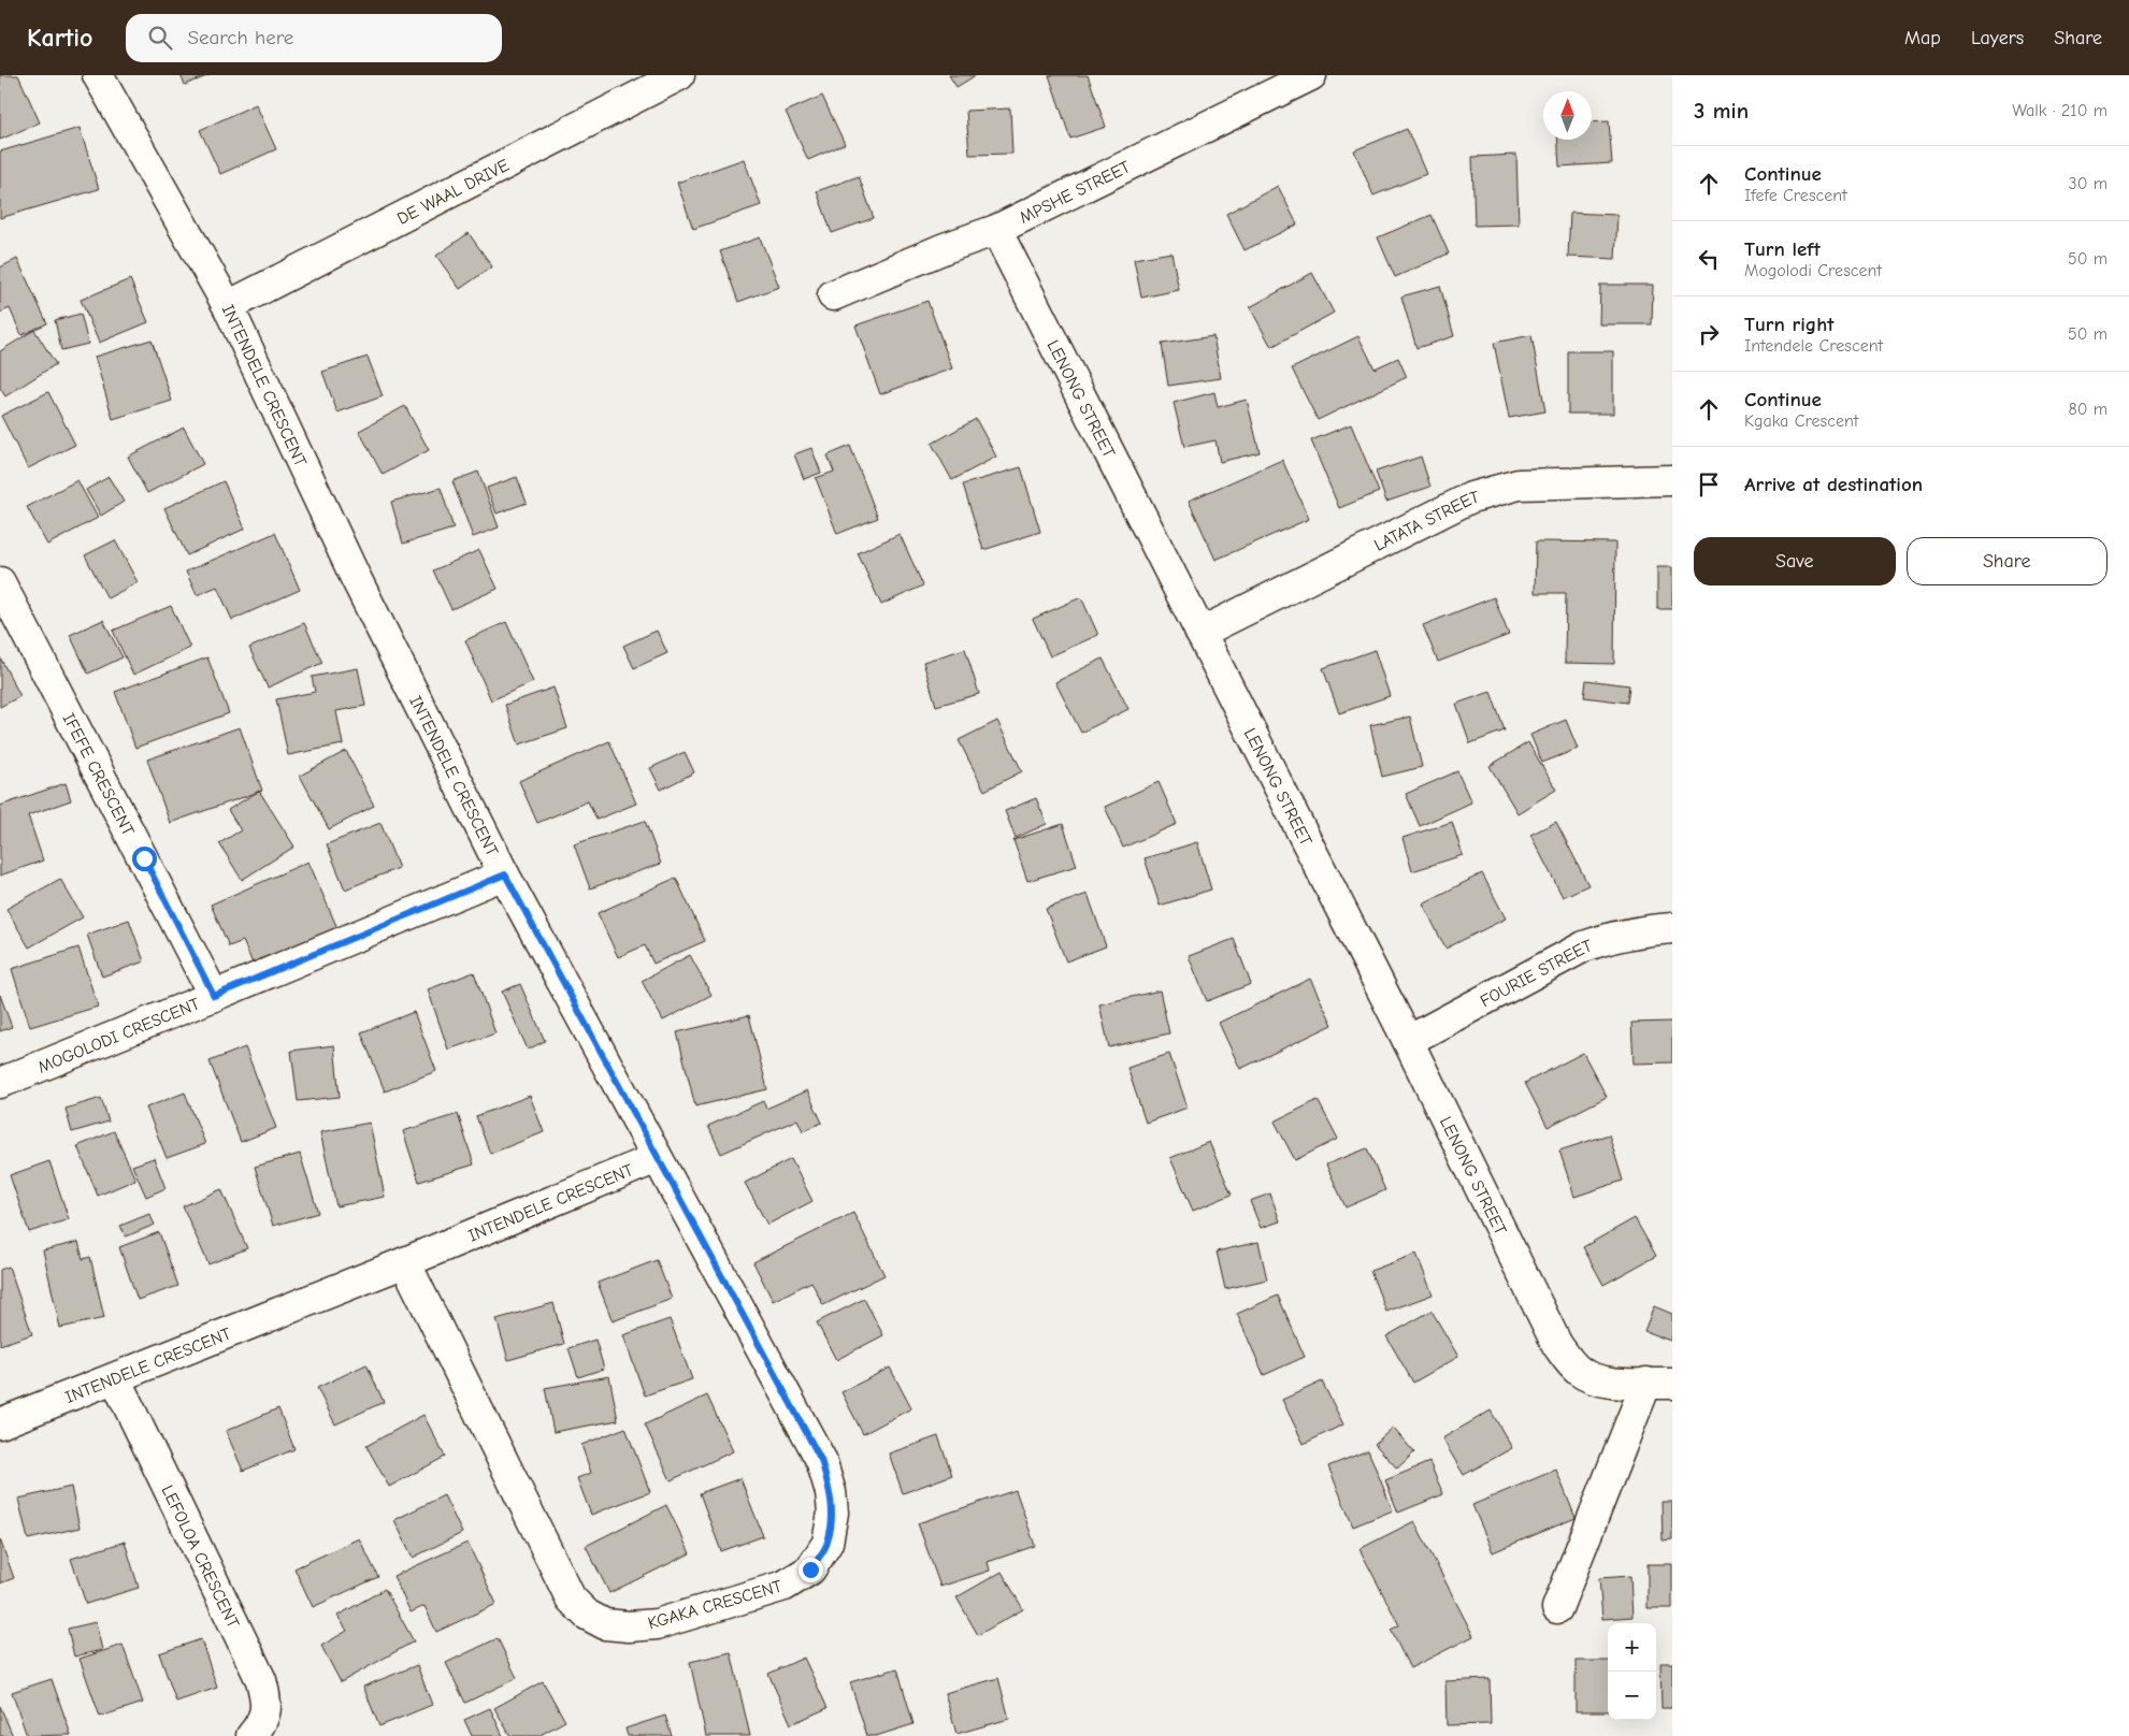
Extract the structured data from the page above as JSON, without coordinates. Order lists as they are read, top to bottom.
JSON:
{
  "streets": {
    "street": [
      "DE WAAL DRIVE",
      "MPSHE STREET",
      "INTENDELE CRESCENT",
      "LENONG STREET",
      "LATATA STREET",
      "IFEFE CRESCENT",
      "FOURIE STREET",
      "MOGOLODI CRESCENT",
      "LEFOLOA CRESCENT",
      "KGAKA CRESCENT"
    ]
  },
  "crossings": [
    ["DE WAAL DRIVE", "INTENDELE CRESCENT"],
    ["MPSHE STREET", "LENONG STREET"],
    ["INTENDELE CRESCENT", "MOGOLODI CRESCENT"],
    ["INTENDELE CRESCENT", "LEFOLOA CRESCENT"],
    ["INTENDELE CRESCENT", "KGAKA CRESCENT"],
    ["LENONG STREET", "LATATA STREET"],
    ["LENONG STREET", "FOURIE STREET"],
    ["IFEFE CRESCENT", "MOGOLODI CRESCENT"]
  ],
  "north": "top",
  "page": {
    "header": "Kartio",
    "search": "Search here",
    "nav": ["Map", "Layers", "Share"],
    "heading": ["3 min", "Walk · 210 m"],
    "list": [
      ["Continue", "Ifefe Crescent", "30 m"],
      ["Turn left", "Mogolodi Crescent", "50 m"],
      ["Turn right", "Intendele Crescent", "50 m"],
      ["Continue", "Kgaka Crescent", "80 m"],
      "Arrive at destination"
    ],
    "buttons": ["Save", "Share"],
    "map_buttons": ["+", "−"]
  }
}
